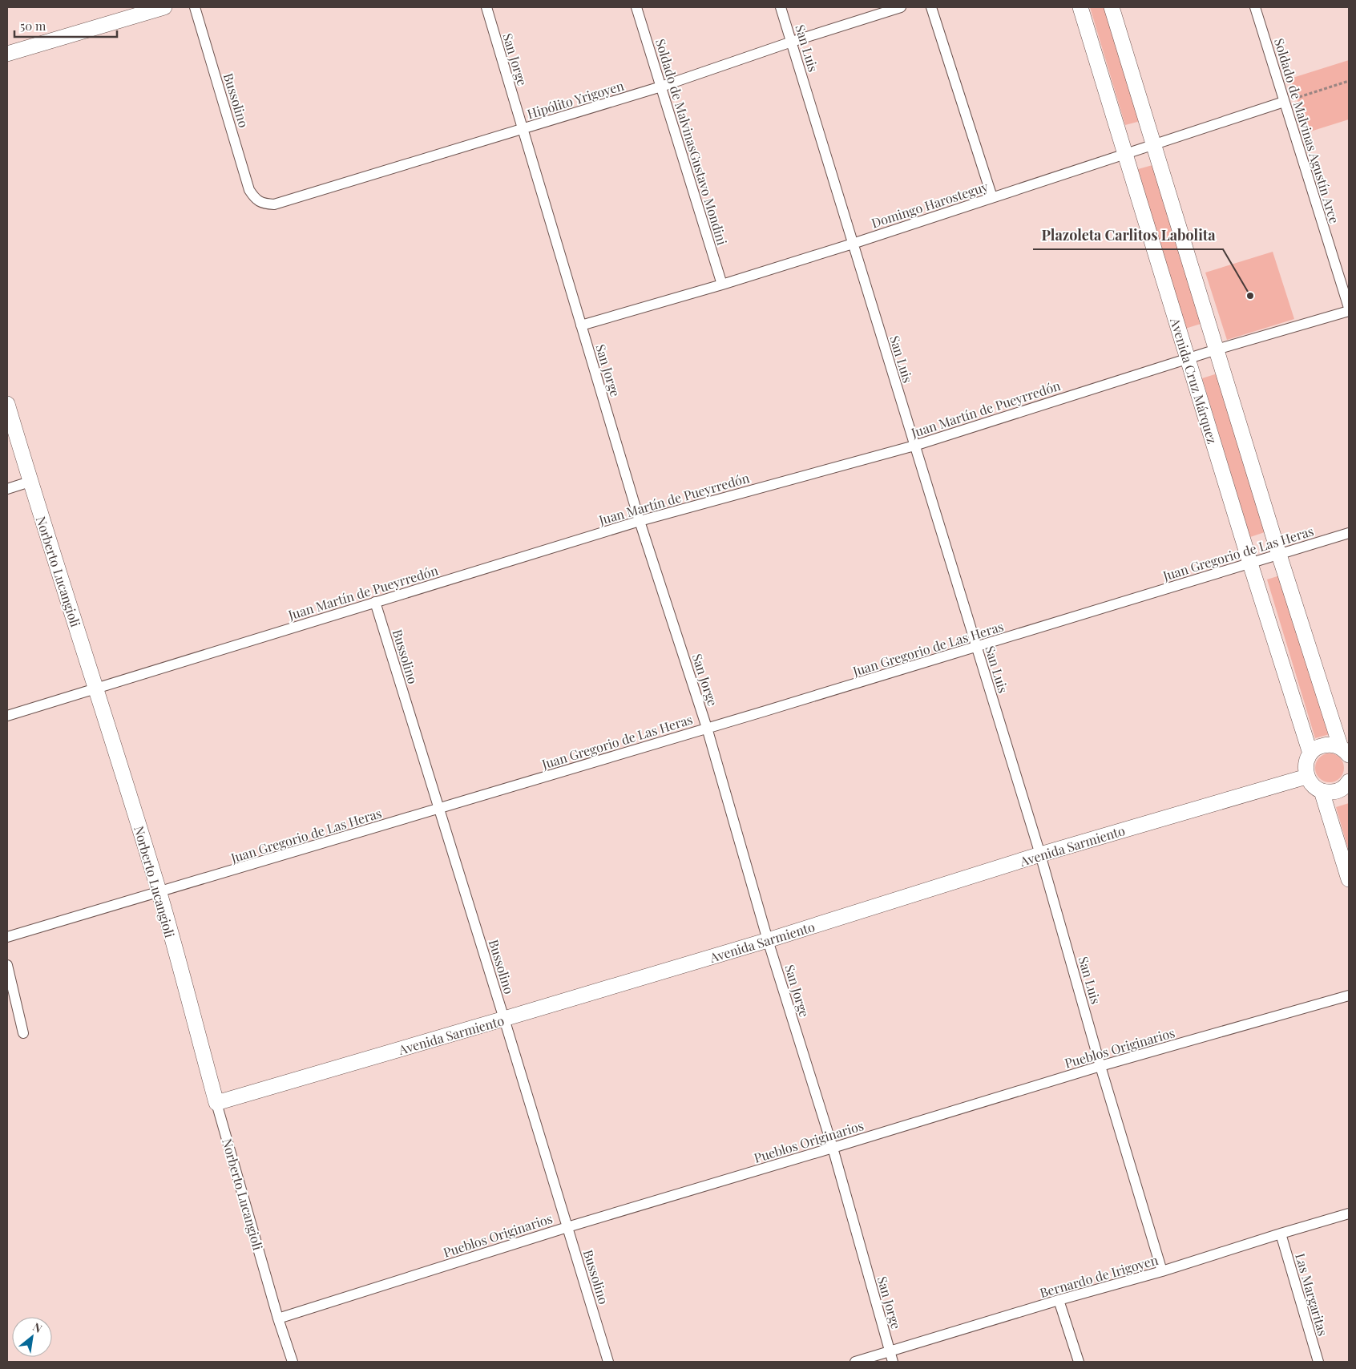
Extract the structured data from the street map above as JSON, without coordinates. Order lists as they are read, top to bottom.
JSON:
{
  "streets": {
    "street": [
      "San Luis",
      "San Jorge",
      "Hipólito Yrigoyen",
      "Bussolino",
      "Soldado de Malvinas Agustín Arce",
      "Soldado de MalvinasGustavo Mondini",
      "Domingo Harosteguy",
      "Avenida Cruz Márquez",
      "Juan Martín de Pueyrredón",
      "Juan Gregorio de Las Heras",
      "Norberto Lucangioli",
      "Avenida Sarmiento",
      "Pueblos Originarios",
      "Bernardo de Irigoyen",
      "Las Margaritas"
    ]
  },
  "crossings": [
    ["San Luis", "Hipólito Yrigoyen"],
    ["San Luis", "Domingo Harosteguy"],
    ["San Luis", "Juan Martín de Pueyrredón"],
    ["San Luis", "Juan Gregorio de Las Heras"],
    ["San Luis", "Avenida Sarmiento"],
    ["San Luis", "Pueblos Originarios"],
    ["San Luis", "Bernardo de Irigoyen"],
    ["San Jorge", "Hipólito Yrigoyen"],
    ["San Jorge", "Domingo Harosteguy"],
    ["San Jorge", "Juan Martín de Pueyrredón"],
    ["San Jorge", "Juan Gregorio de Las Heras"],
    ["San Jorge", "Avenida Sarmiento"],
    ["San Jorge", "Pueblos Originarios"],
    ["San Jorge", "Bernardo de Irigoyen"],
    ["Hipólito Yrigoyen", "Bussolino"],
    ["Hipólito Yrigoyen", "Soldado de MalvinasGustavo Mondini"],
    ["Bussolino", "Juan Martín de Pueyrredón"],
    ["Bussolino", "Juan Gregorio de Las Heras"],
    ["Bussolino", "Avenida Sarmiento"],
    ["Bussolino", "Pueblos Originarios"],
    ["Soldado de Malvinas Agustín Arce", "Domingo Harosteguy"],
    ["Soldado de Malvinas Agustín Arce", "Juan Martín de Pueyrredón"],
    ["Soldado de MalvinasGustavo Mondini", "Domingo Harosteguy"],
    ["Domingo Harosteguy", "Avenida Cruz Márquez"],
    ["Avenida Cruz Márquez", "Juan Martín de Pueyrredón"],
    ["Avenida Cruz Márquez", "Juan Gregorio de Las Heras"],
    ["Juan Martín de Pueyrredón", "Norberto Lucangioli"],
    ["Juan Gregorio de Las Heras", "Norberto Lucangioli"],
    ["Norberto Lucangioli", "Avenida Sarmiento"],
    ["Norberto Lucangioli", "Pueblos Originarios"],
    ["Bernardo de Irigoyen", "Las Margaritas"]
  ],
  "places": ["Plazoleta Carlitos Labolita"],
  "scale_bar": "50 m",
  "north": "top right"
}
